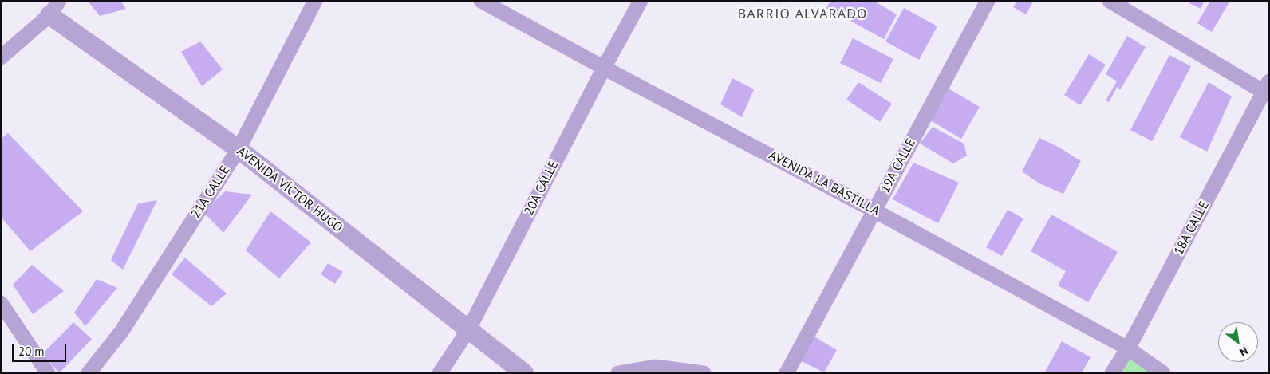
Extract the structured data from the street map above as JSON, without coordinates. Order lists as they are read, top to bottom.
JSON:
{
  "streets": {
    "street": [
      "19A CALLE",
      "AVENIDA LA BASTILLA",
      "20A CALLE",
      "AVENIDA VÍCTOR HUGO",
      "21A CALLE",
      "18A CALLE"
    ]
  },
  "crossings": [
    ["19A CALLE", "AVENIDA LA BASTILLA"],
    ["AVENIDA LA BASTILLA", "20A CALLE"],
    ["AVENIDA LA BASTILLA", "18A CALLE"],
    ["20A CALLE", "AVENIDA VÍCTOR HUGO"],
    ["AVENIDA VÍCTOR HUGO", "21A CALLE"]
  ],
  "districts": ["BARRIO ALVARADO"],
  "scale_bar": "20 m",
  "north": "bottom right"
}
